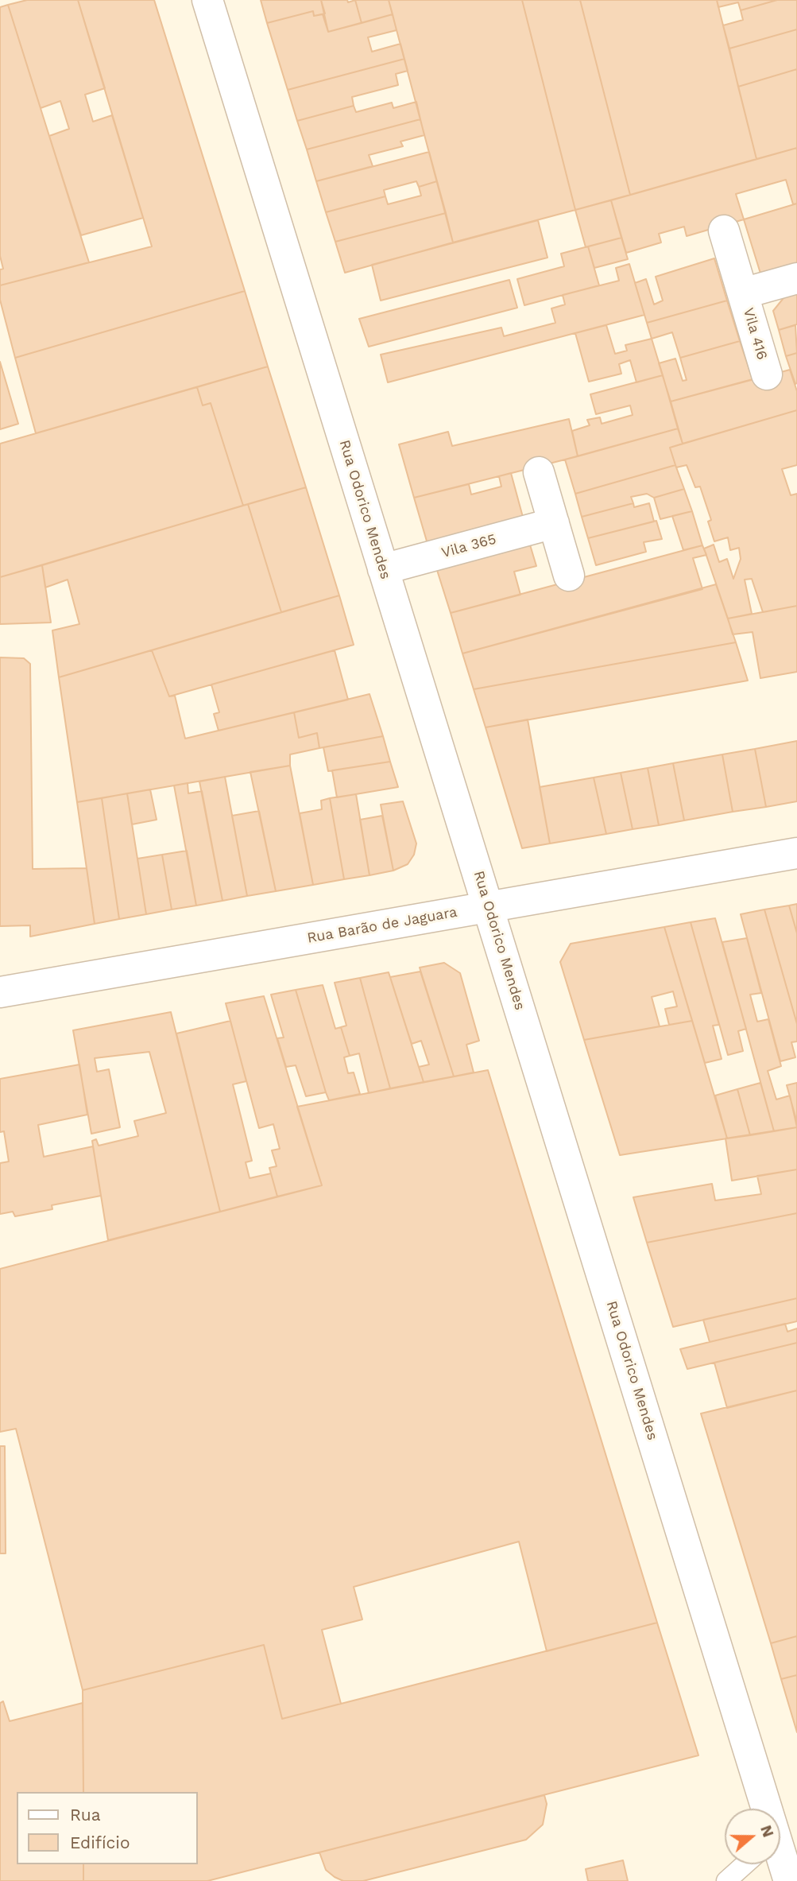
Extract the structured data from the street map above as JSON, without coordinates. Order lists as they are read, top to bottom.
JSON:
{
  "streets": {
    "street": [
      "Vila 416",
      "Rua Odorico Mendes",
      "Vila 365",
      "Rua Barão de Jaguara"
    ]
  },
  "crossings": [
    ["Rua Odorico Mendes", "Vila 365"],
    ["Rua Odorico Mendes", "Rua Barão de Jaguara"]
  ],
  "legend": ["Rua", "Edifício"],
  "north": "right"
}
